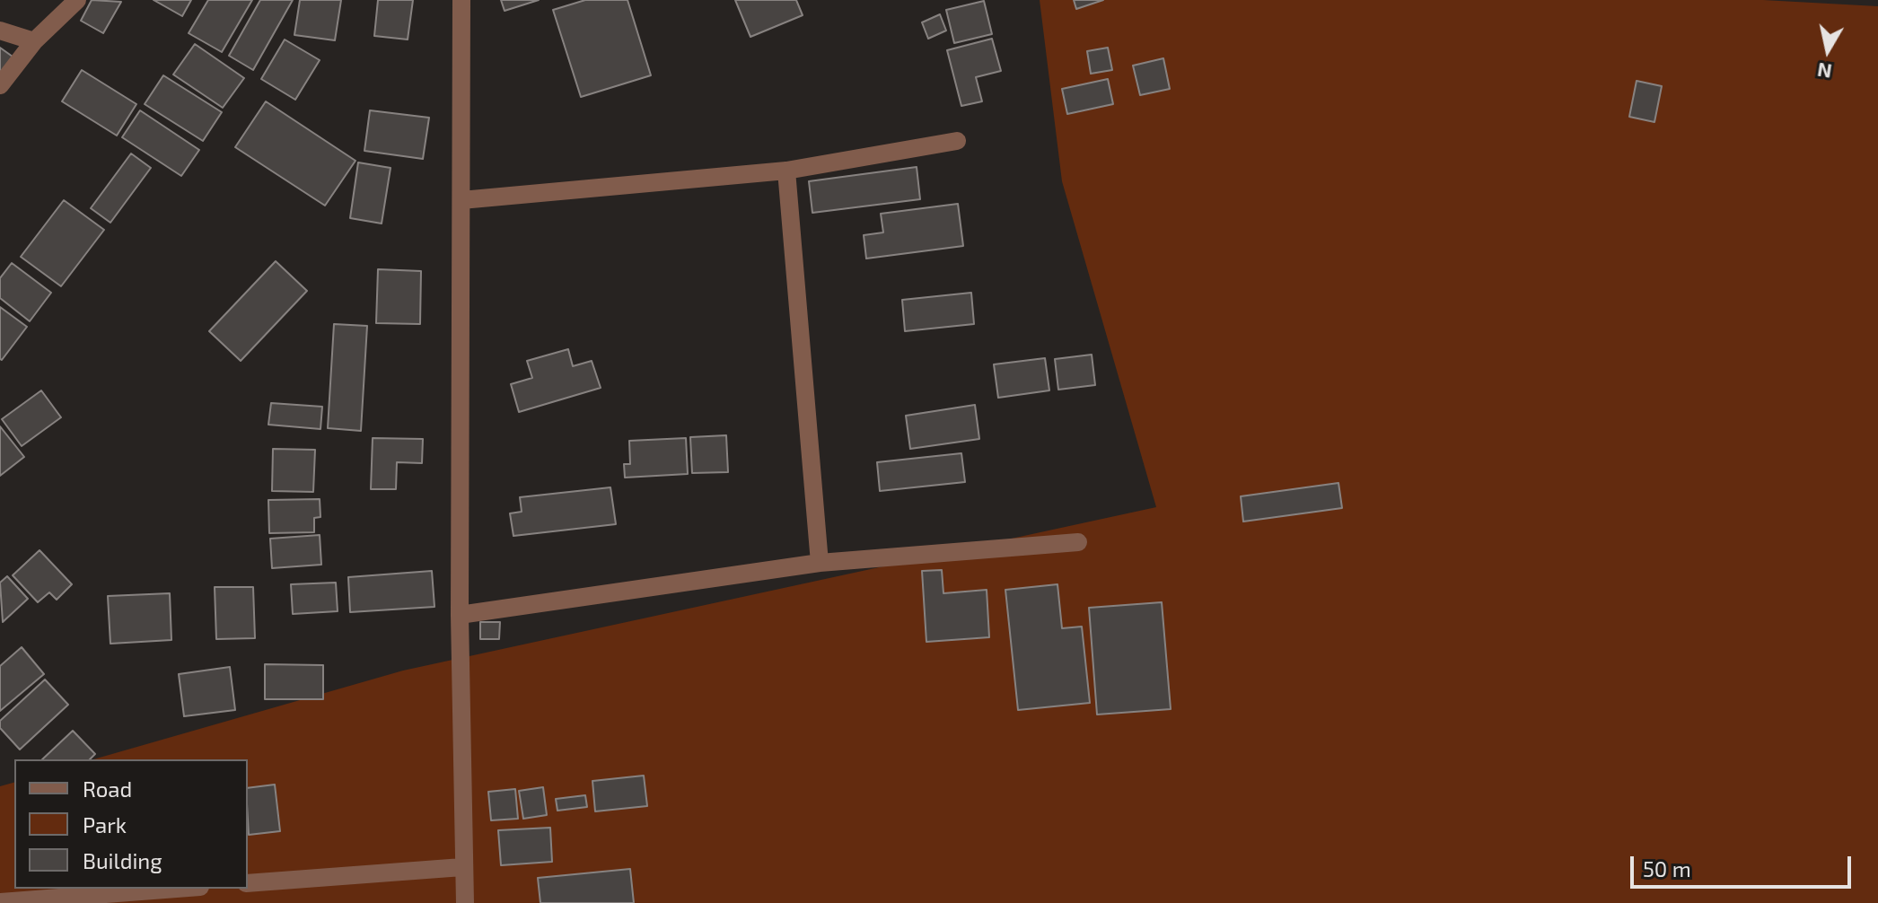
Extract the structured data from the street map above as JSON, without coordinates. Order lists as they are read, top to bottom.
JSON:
{
  "legend": ["Road", "Park", "Building"],
  "scale_bar": "50 m",
  "north": "bottom"
}
